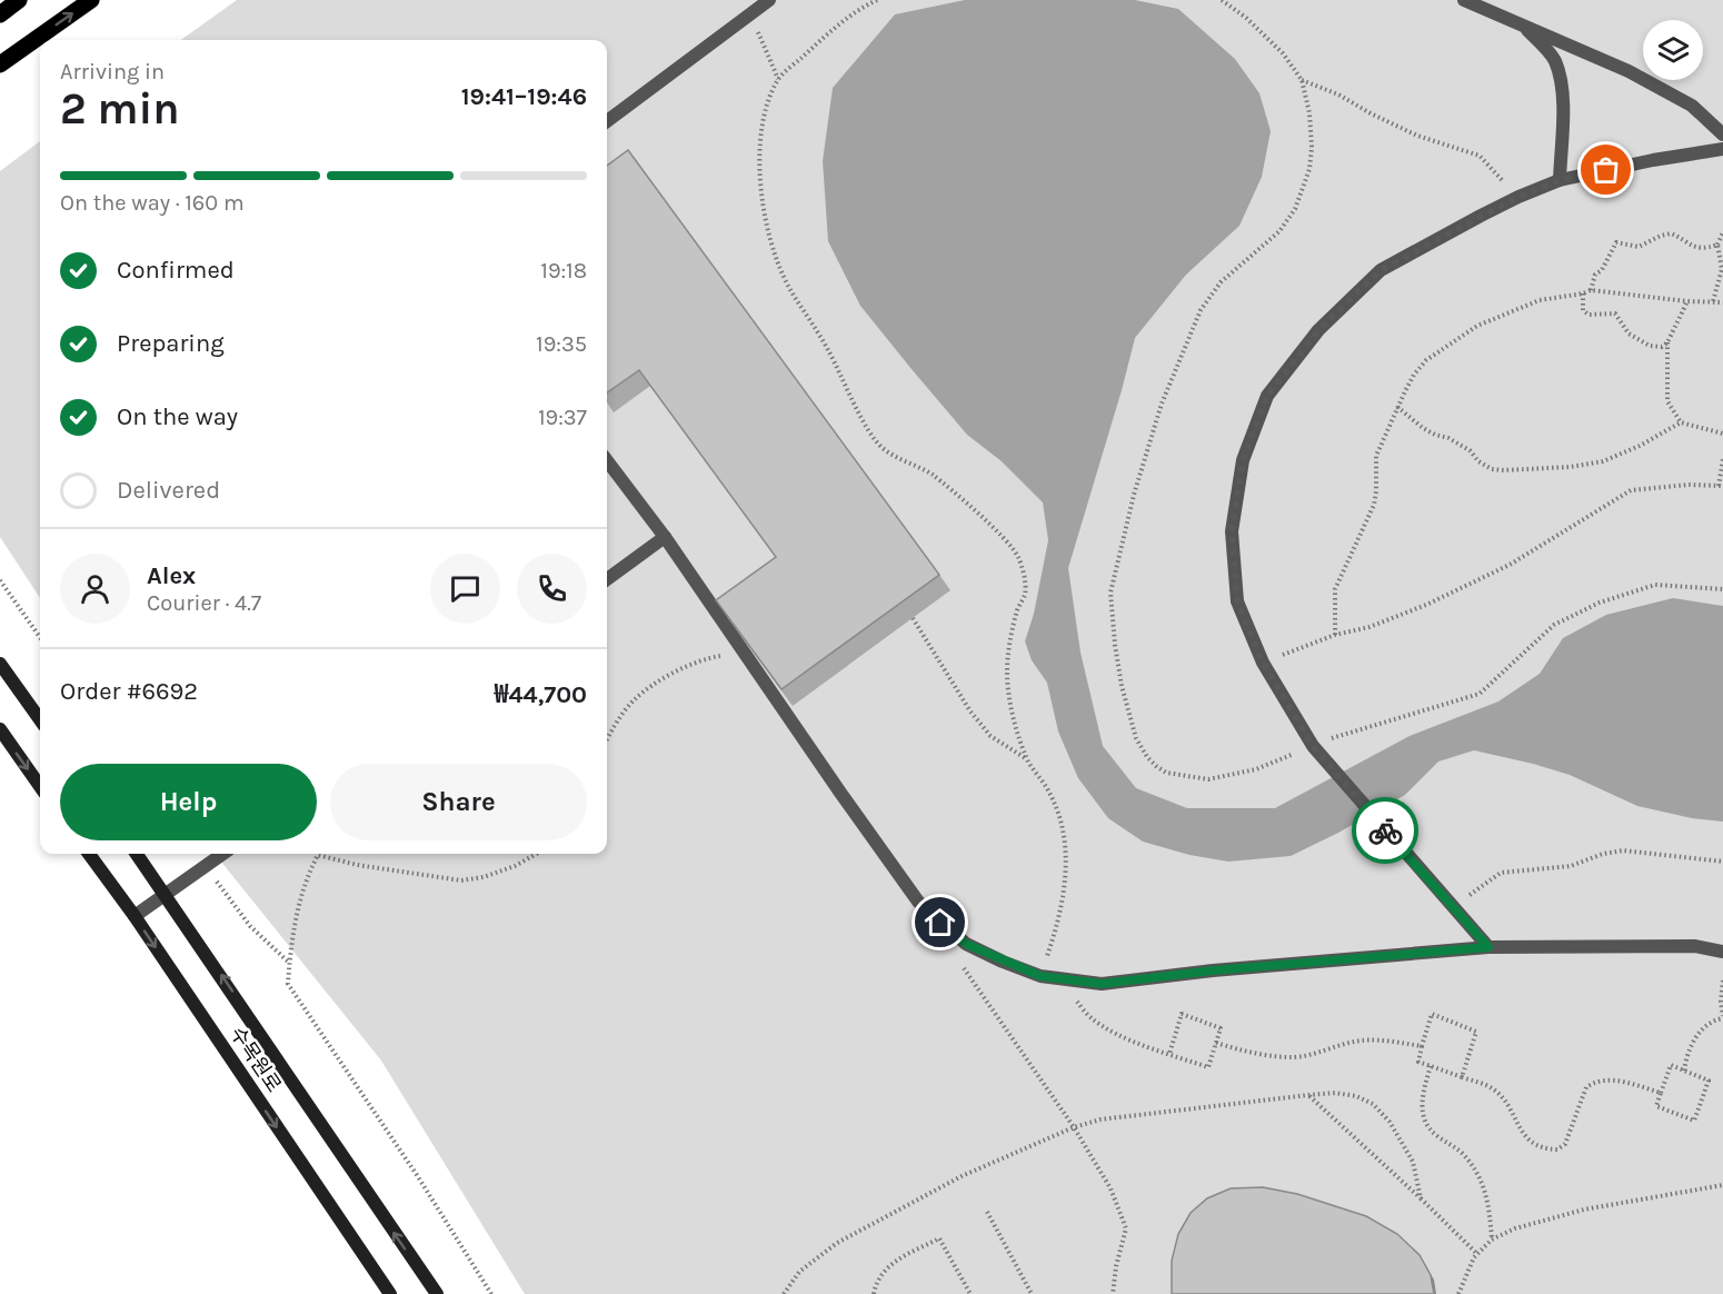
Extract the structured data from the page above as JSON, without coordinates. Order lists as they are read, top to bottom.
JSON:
{
  "streets": {
    "street": ["수목원로"]
  },
  "page": {
    "heading": ["2 min", "Arriving in", "19:41–19:46"],
    "panel": [
      "Alex",
      "Courier · 4.7",
      "Order #6692",
      "₩44,700"
    ],
    "bar": "On the way · 160 m",
    "list": [
      ["Confirmed", "19:18"],
      ["Preparing", "19:35"],
      ["On the way", "19:37"],
      "Delivered"
    ],
    "buttons": ["Help", "Share"]
  }
}
